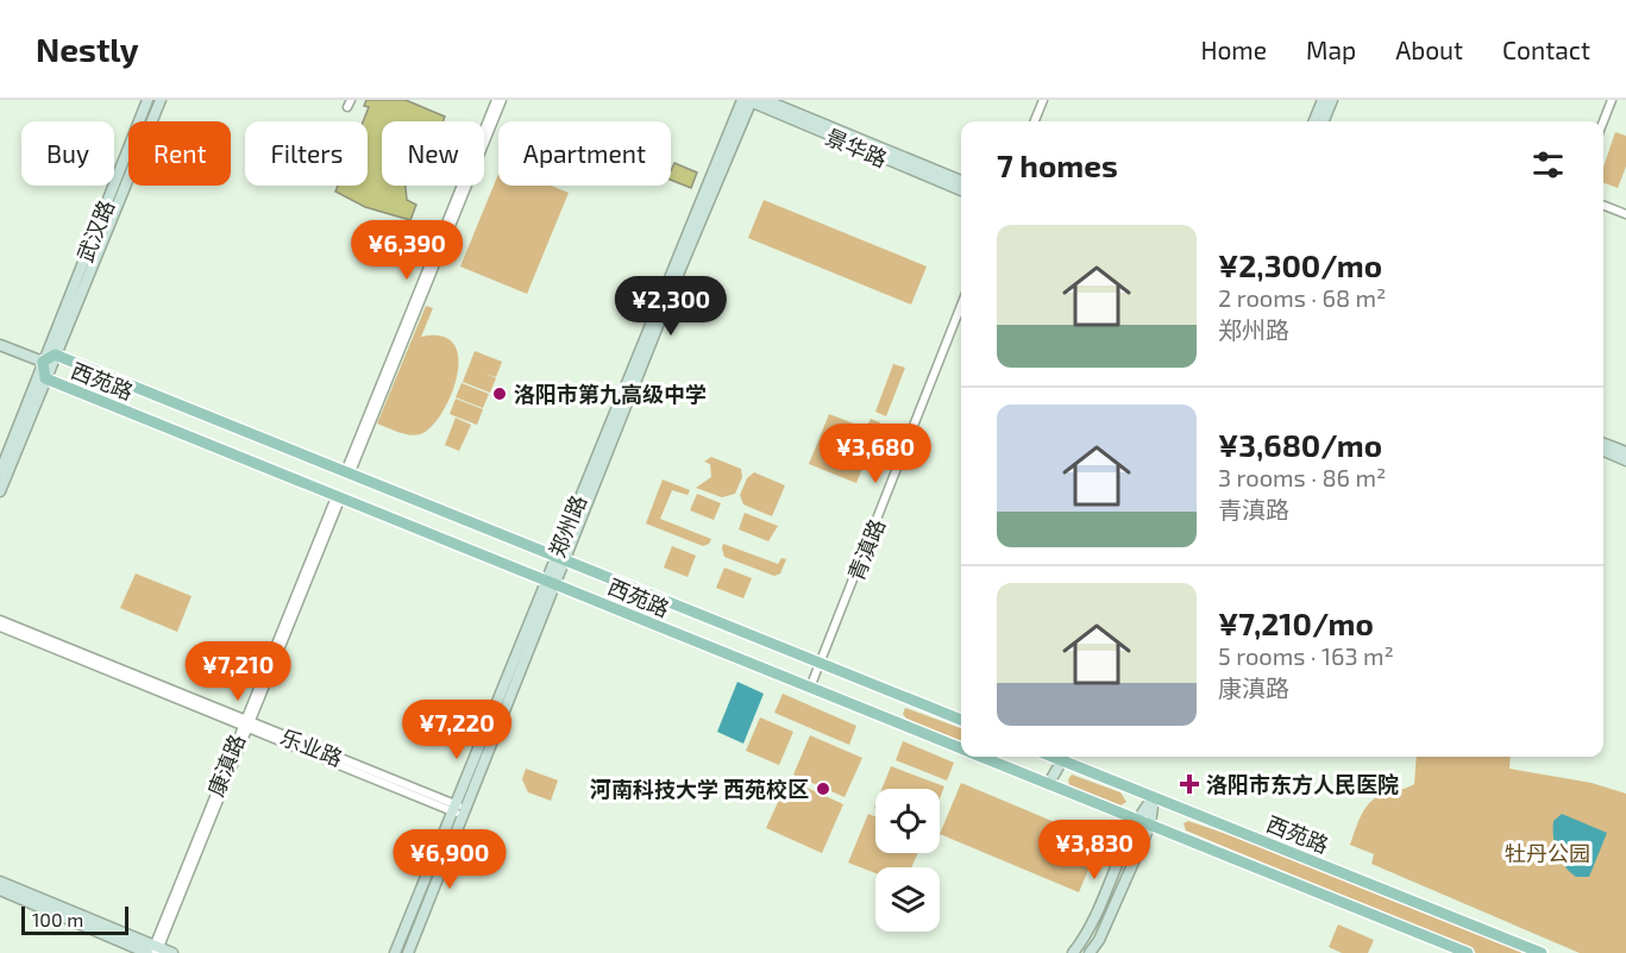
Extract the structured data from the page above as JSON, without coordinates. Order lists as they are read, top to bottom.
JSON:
{
  "streets": {
    "main road": [
      "景华路",
      "武汉路",
      "西苑路",
      "郑州路"
    ],
    "street": ["青滇路", "乐业路", "康滇路"]
  },
  "crossings": [
    ["景华路", "郑州路"],
    ["武汉路", "西苑路"],
    ["西苑路", "郑州路"],
    ["西苑路", "青滇路"],
    ["西苑路", "康滇路"],
    ["郑州路", "乐业路"],
    ["乐业路", "康滇路"]
  ],
  "parks": ["牡丹公园"],
  "places": {
    "other": ["洛阳市第九高级中学", "河南科技大学 西苑校区"],
    "health": ["洛阳市东方人民医院"]
  },
  "scale_bar": "100 m",
  "page": {
    "header": "Nestly",
    "nav": [
      "Home",
      "Map",
      "About",
      "Contact"
    ],
    "chip": [
      "Buy",
      "Rent",
      "Filters",
      "New",
      "Apartment"
    ],
    "heading": "7 homes",
    "list": [
      {
        "name": "¥2,300/mo",
        "note": "2 rooms · 68 m² · 郑州路"
      },
      {
        "name": "¥3,680/mo",
        "note": "3 rooms · 86 m² · 青滇路"
      },
      {
        "name": "¥7,210/mo",
        "note": "5 rooms · 163 m² · 康滇路"
      }
    ],
    "price": [
      "¥6,390",
      "¥2,300",
      "¥3,680",
      "¥7,210",
      "¥7,220",
      "¥3,830",
      "¥6,900"
    ],
    "scale": "100 m"
  }
}
